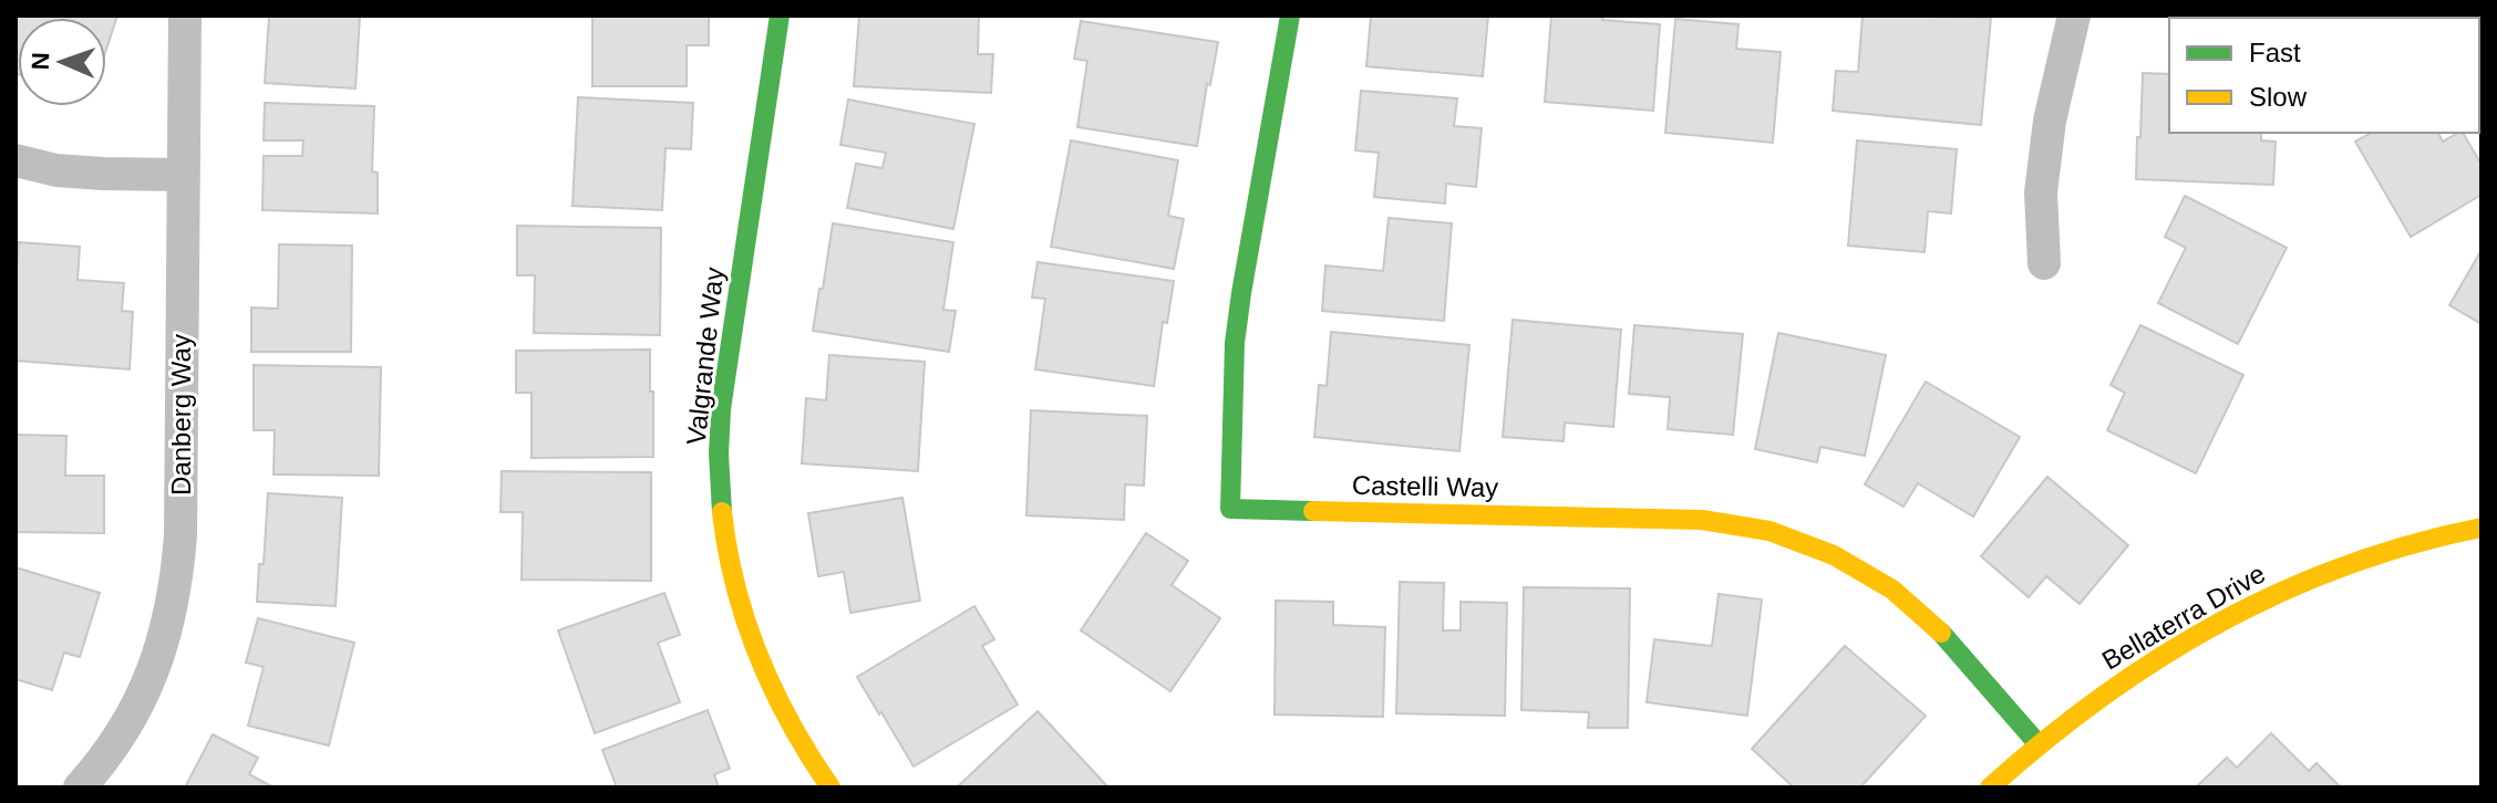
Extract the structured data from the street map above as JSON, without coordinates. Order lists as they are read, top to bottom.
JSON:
{
  "streets": {
    "street": [
      "Valgrande Way",
      "Danberg Way",
      "Castelli Way",
      "Bellaterra Drive"
    ]
  },
  "crossings": [
    ["Castelli Way", "Bellaterra Drive"]
  ],
  "legend": ["Fast", "Slow"],
  "north": "left"
}
